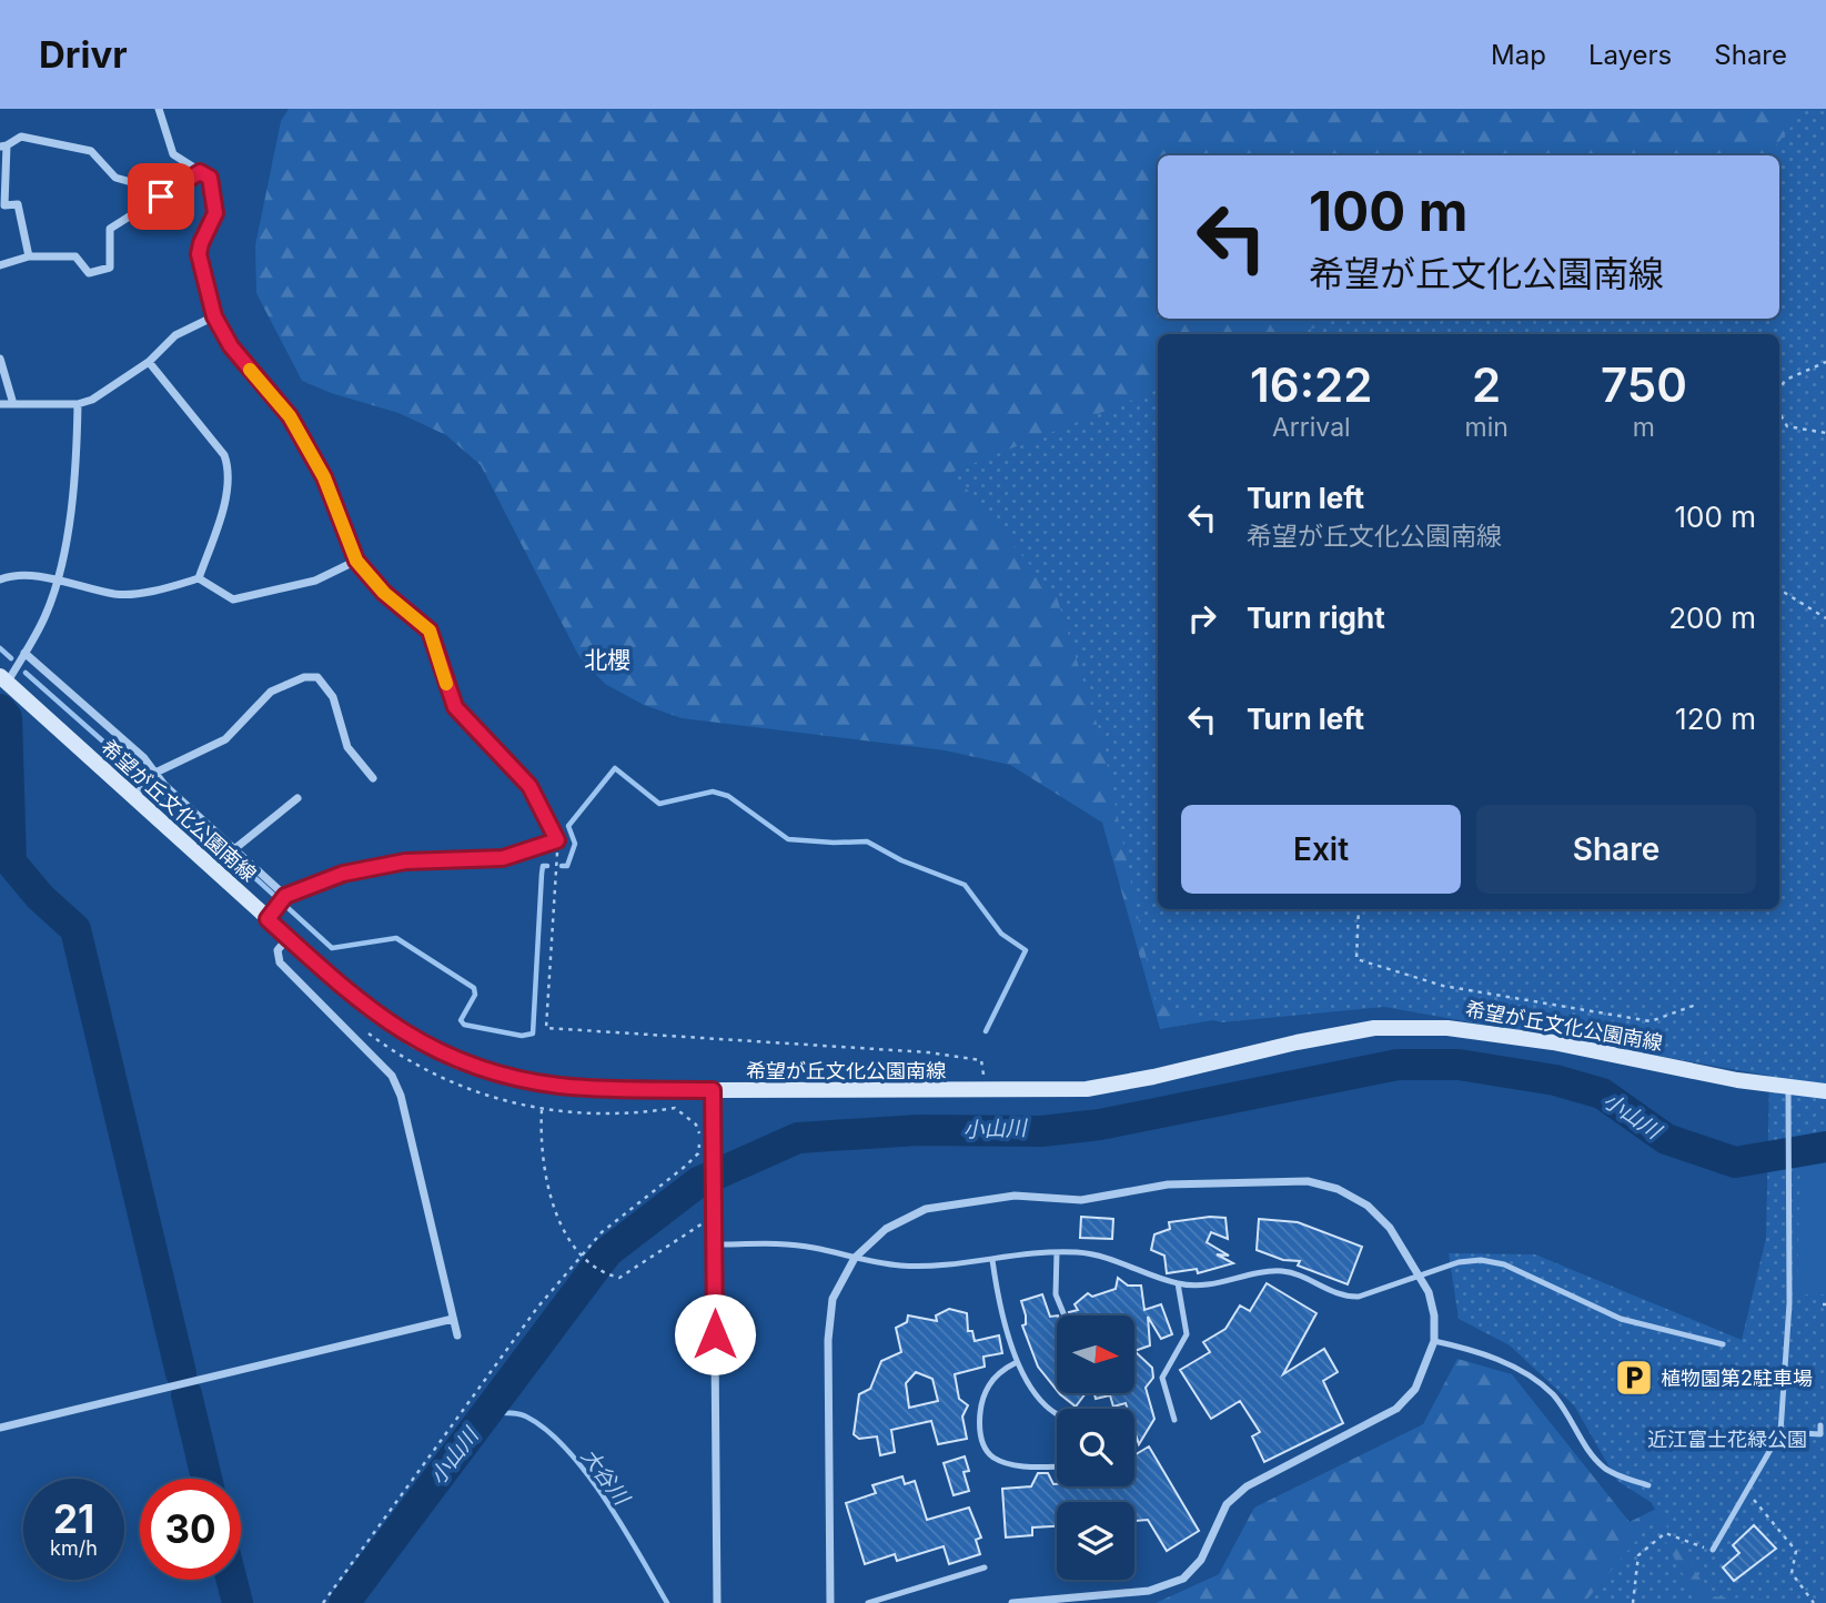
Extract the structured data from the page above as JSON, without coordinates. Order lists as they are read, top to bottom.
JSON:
{
  "streets": {
    "main road": ["希望が丘文化公園南線"]
  },
  "districts": ["北櫻"],
  "water": ["小山川", "大谷川"],
  "parks": ["近江富士花緑公園"],
  "places": {
    "parking": ["植物園第2駐車場"]
  },
  "north": "right",
  "page": {
    "header": "Drivr",
    "nav": ["Map", "Layers", "Share"],
    "turn": ["100 m", "希望が丘文化公園南線"],
    "eta": [
      "16:22",
      "Arrival",
      "2",
      "min",
      "750",
      "m"
    ],
    "list": [
      {
        "name": "Turn left",
        "note": "希望が丘文化公園南線",
        "value": "100 m"
      },
      {
        "name": "Turn right",
        "value": "200 m"
      },
      {
        "name": "Turn left",
        "value": "120 m"
      }
    ],
    "buttons": ["Exit", "Share"],
    "speed": "21 km/h",
    "limit": "30"
  }
}
